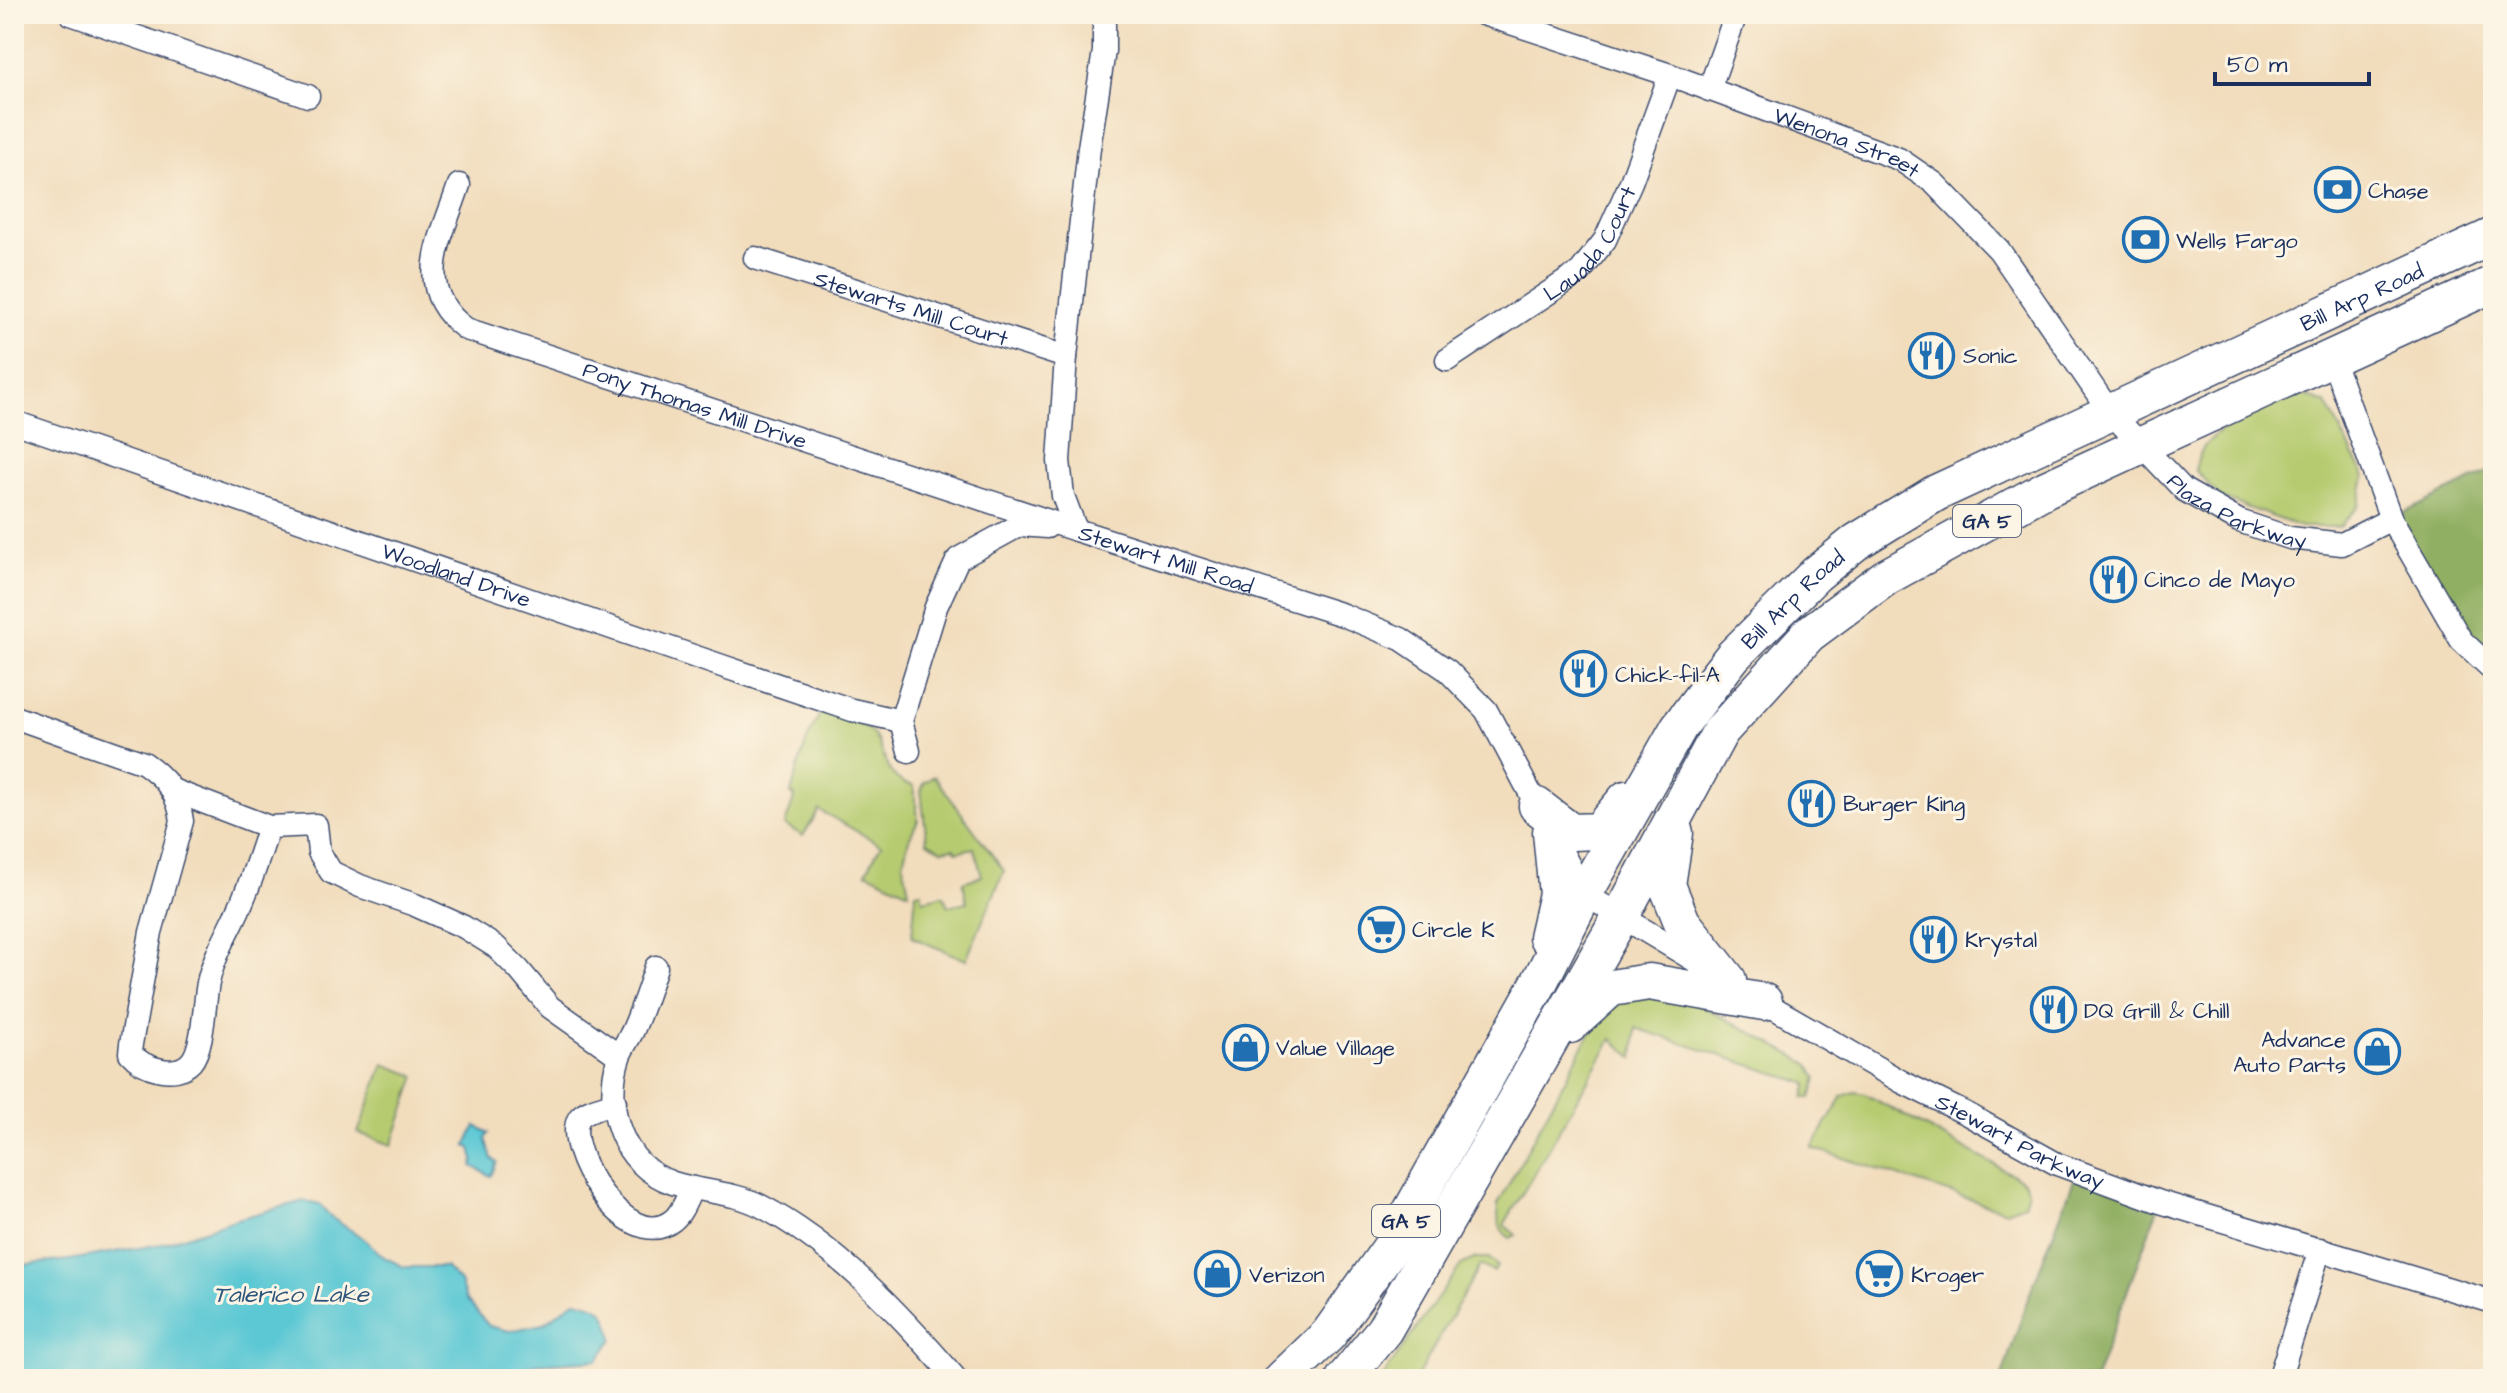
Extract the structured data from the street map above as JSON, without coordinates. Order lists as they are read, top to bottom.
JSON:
{
  "streets": {
    "main road": ["Bill Arp Road", "GA 5"],
    "street": [
      "Wenona Street",
      "Lauada Court",
      "Stewarts Mill Court",
      "Pony Thomas Mill Drive",
      "Plaza Parkway",
      "Stewart Mill Road",
      "Woodland Drive",
      "Stewart Parkway"
    ]
  },
  "crossings": [
    ["Wenona Street", "Lauada Court"],
    ["Wenona Street", "Bill Arp Road"],
    ["Wenona Street", "Plaza Parkway"],
    ["Bill Arp Road", "Plaza Parkway"],
    ["Bill Arp Road", "Stewart Mill Road"],
    ["Bill Arp Road", "Stewart Parkway"],
    ["Stewarts Mill Court", "Stewart Mill Road"],
    ["Pony Thomas Mill Drive", "Stewart Mill Road"],
    ["Stewart Mill Road", "Stewart Parkway"]
  ],
  "water": ["Talerico Lake"],
  "places": {
    "bank": ["Chase", "Wells Fargo"],
    "restaurant": [
      "Sonic",
      "Cinco de Mayo",
      "Chick-fil-A",
      "Burger King",
      "Krystal",
      "DQ Grill & Chill"
    ],
    "supermarket": ["Circle K", "Kroger"],
    "shop": ["Value Village", "Advance Auto Parts", "Verizon"]
  },
  "scale_bar": "50 m"
}
